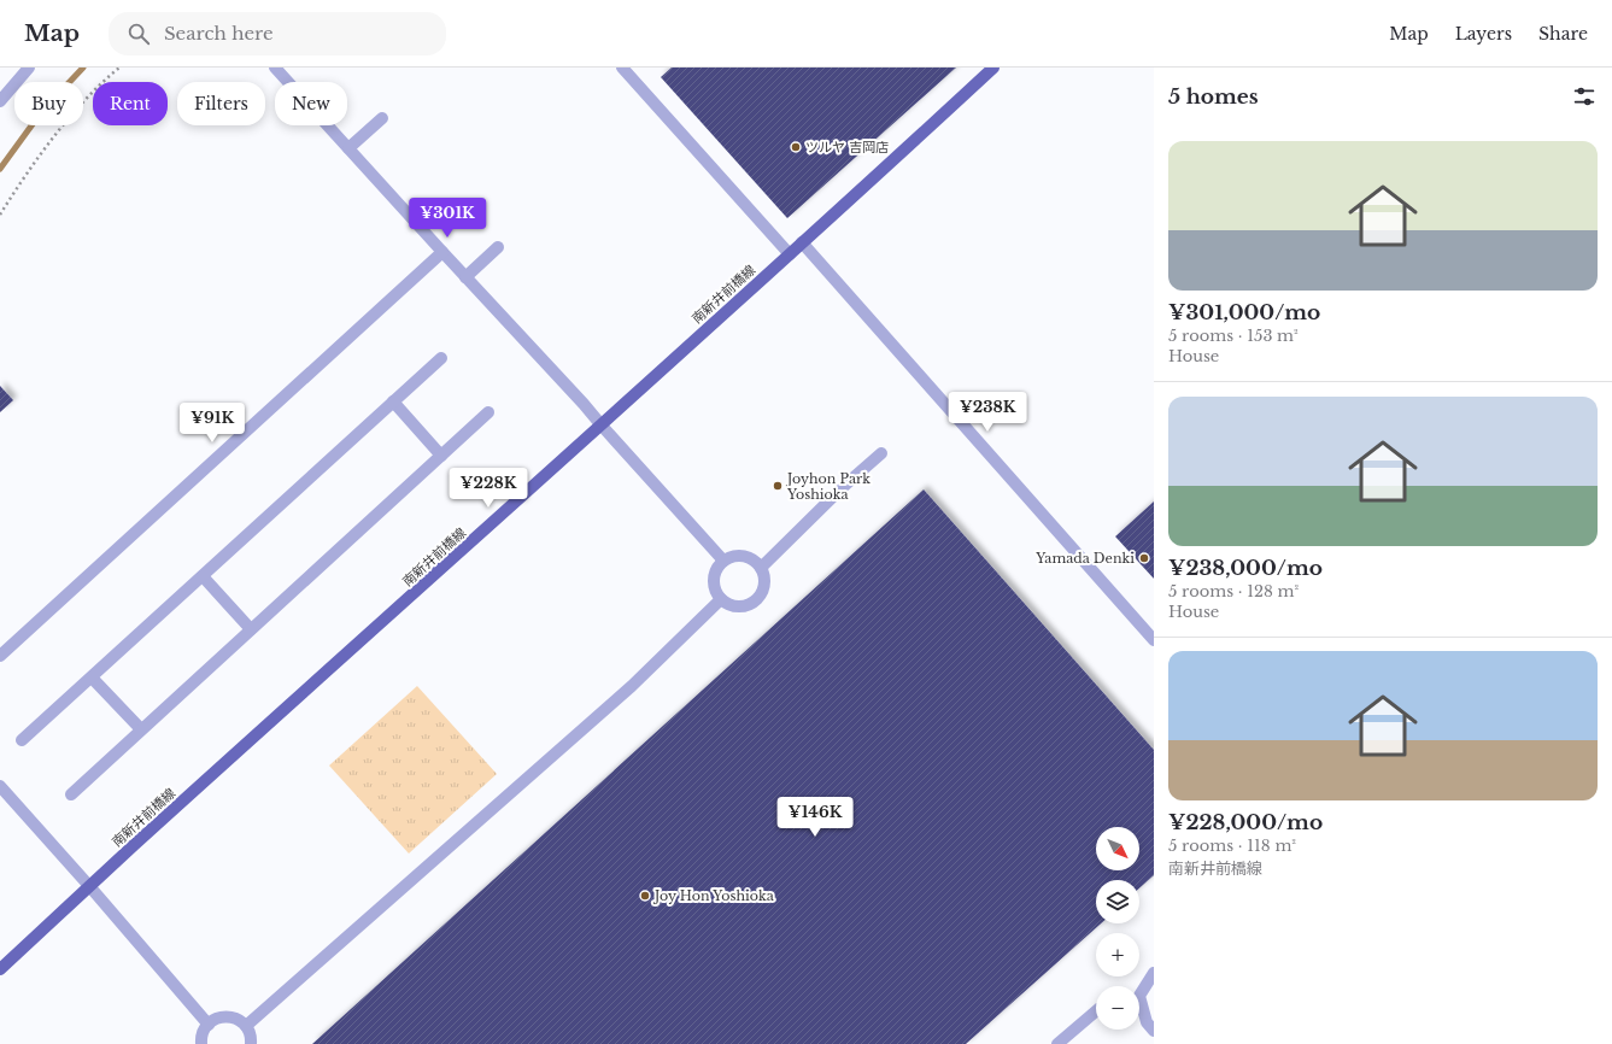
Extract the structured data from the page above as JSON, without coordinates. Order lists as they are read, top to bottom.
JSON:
{
  "streets": {
    "main road": ["南新井前橋線"]
  },
  "places": [
    "ツルヤ 吉岡店",
    "Joyhon Park Yoshioka",
    "Yamada Denki",
    "Joy Hon Yoshioka"
  ],
  "north": "bottom right",
  "page": {
    "header": "Map",
    "search": "Search here",
    "nav": ["Map", "Layers", "Share"],
    "heading": "5 homes",
    "chip": [
      "Buy",
      "Rent",
      "Filters",
      "New"
    ],
    "list": [
      {
        "name": "¥301,000/mo",
        "note": "5 rooms · 153 m² · House"
      },
      {
        "name": "¥238,000/mo",
        "note": "5 rooms · 128 m² · House"
      },
      {
        "name": "¥228,000/mo",
        "note": "5 rooms · 118 m² · 南新井前橋線"
      }
    ],
    "price": [
      "¥301K",
      "¥238K",
      "¥91K",
      "¥228K",
      "¥146K"
    ],
    "map_buttons": ["+", "−"]
  }
}
